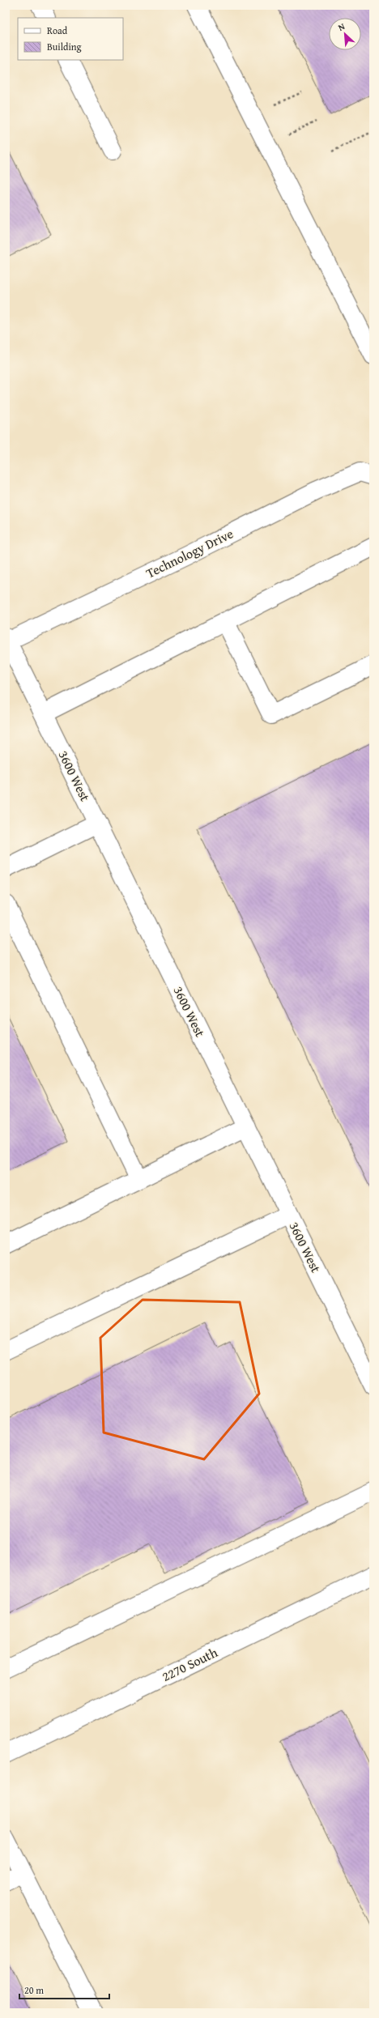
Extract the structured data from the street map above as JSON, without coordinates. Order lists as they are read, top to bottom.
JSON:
{
  "streets": {
    "street": ["Technology Drive", "3600 West", "2270 South"]
  },
  "crossings": [
    ["Technology Drive", "3600 West"]
  ],
  "legend": ["Road", "Building"],
  "scale_bar": "20 m",
  "north": "top left"
}
